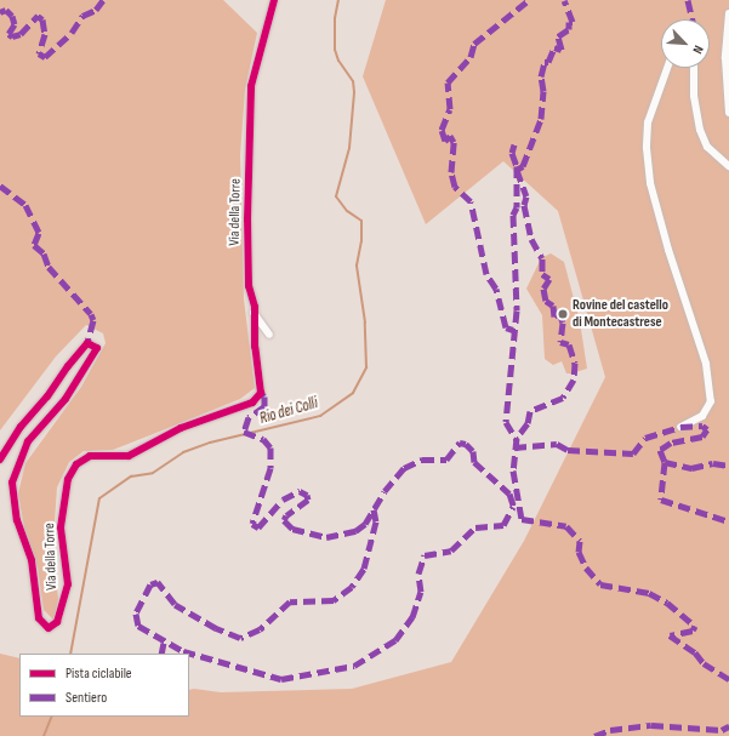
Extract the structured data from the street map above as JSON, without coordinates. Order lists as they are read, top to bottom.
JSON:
{
  "streets": {
    "street": ["Via della Torre"]
  },
  "water": ["Rio dei Colli"],
  "places": ["Rovine del castello di Montecastrese"],
  "legend": ["Pista ciclabile", "Sentiero"],
  "north": "bottom right"
}
